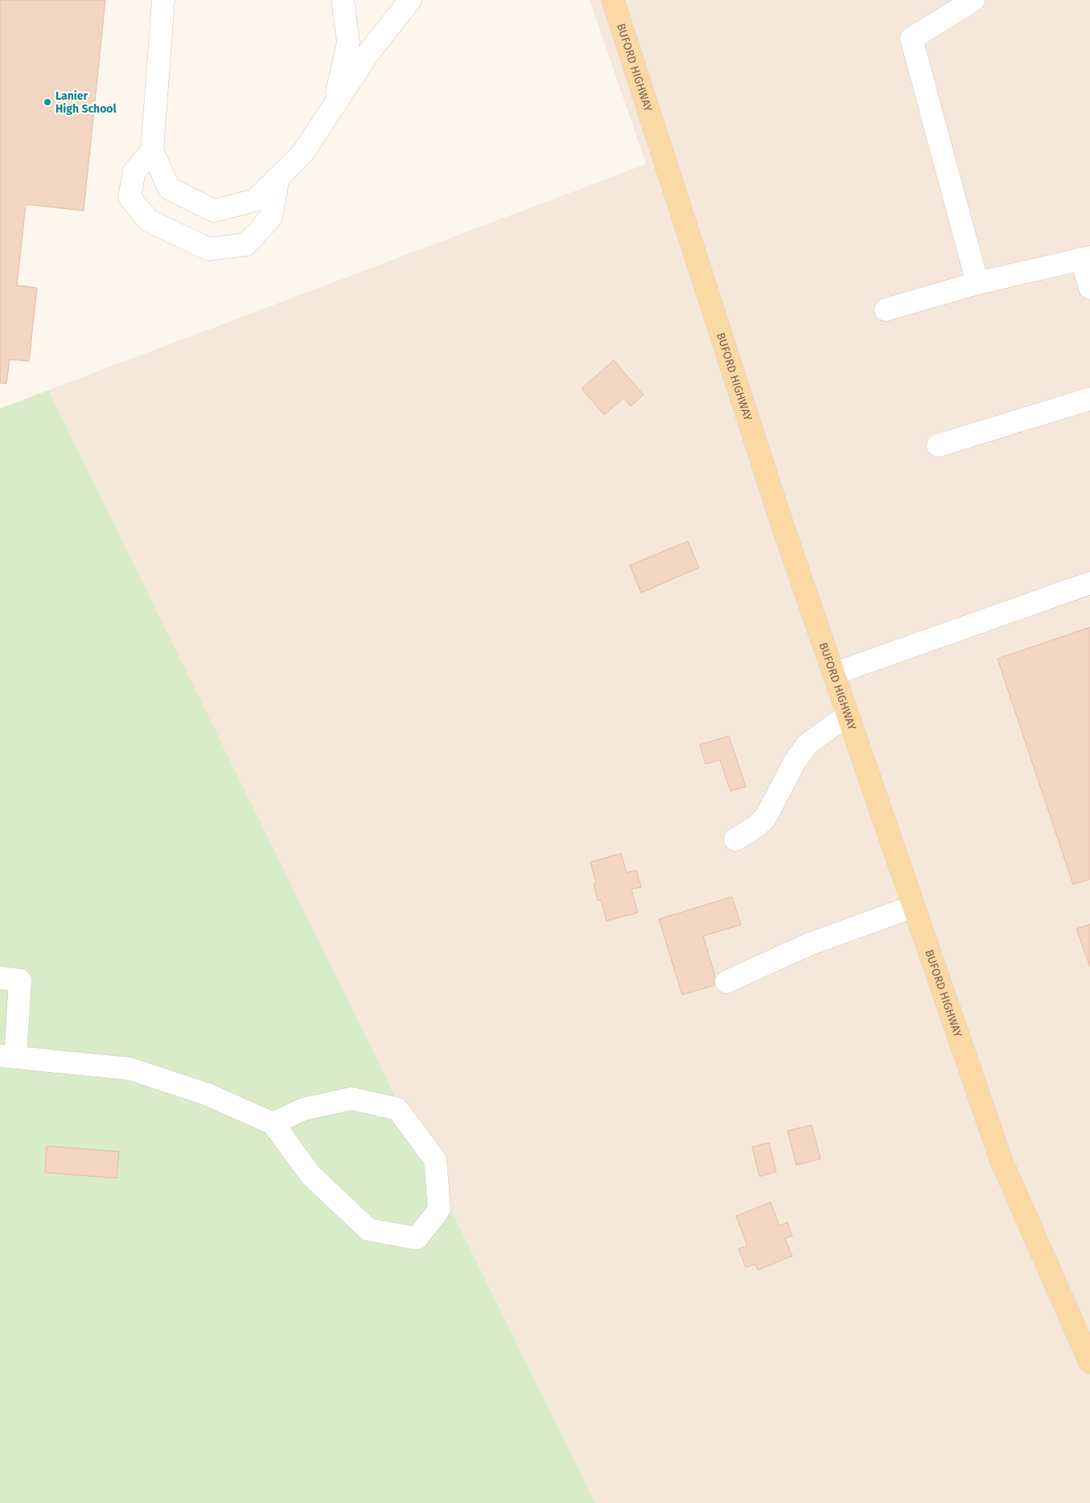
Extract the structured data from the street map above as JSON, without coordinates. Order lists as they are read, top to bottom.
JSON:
{
  "streets": {
    "main road": ["BUFORD HIGHWAY"]
  },
  "places": ["Lanier High School"]
}
